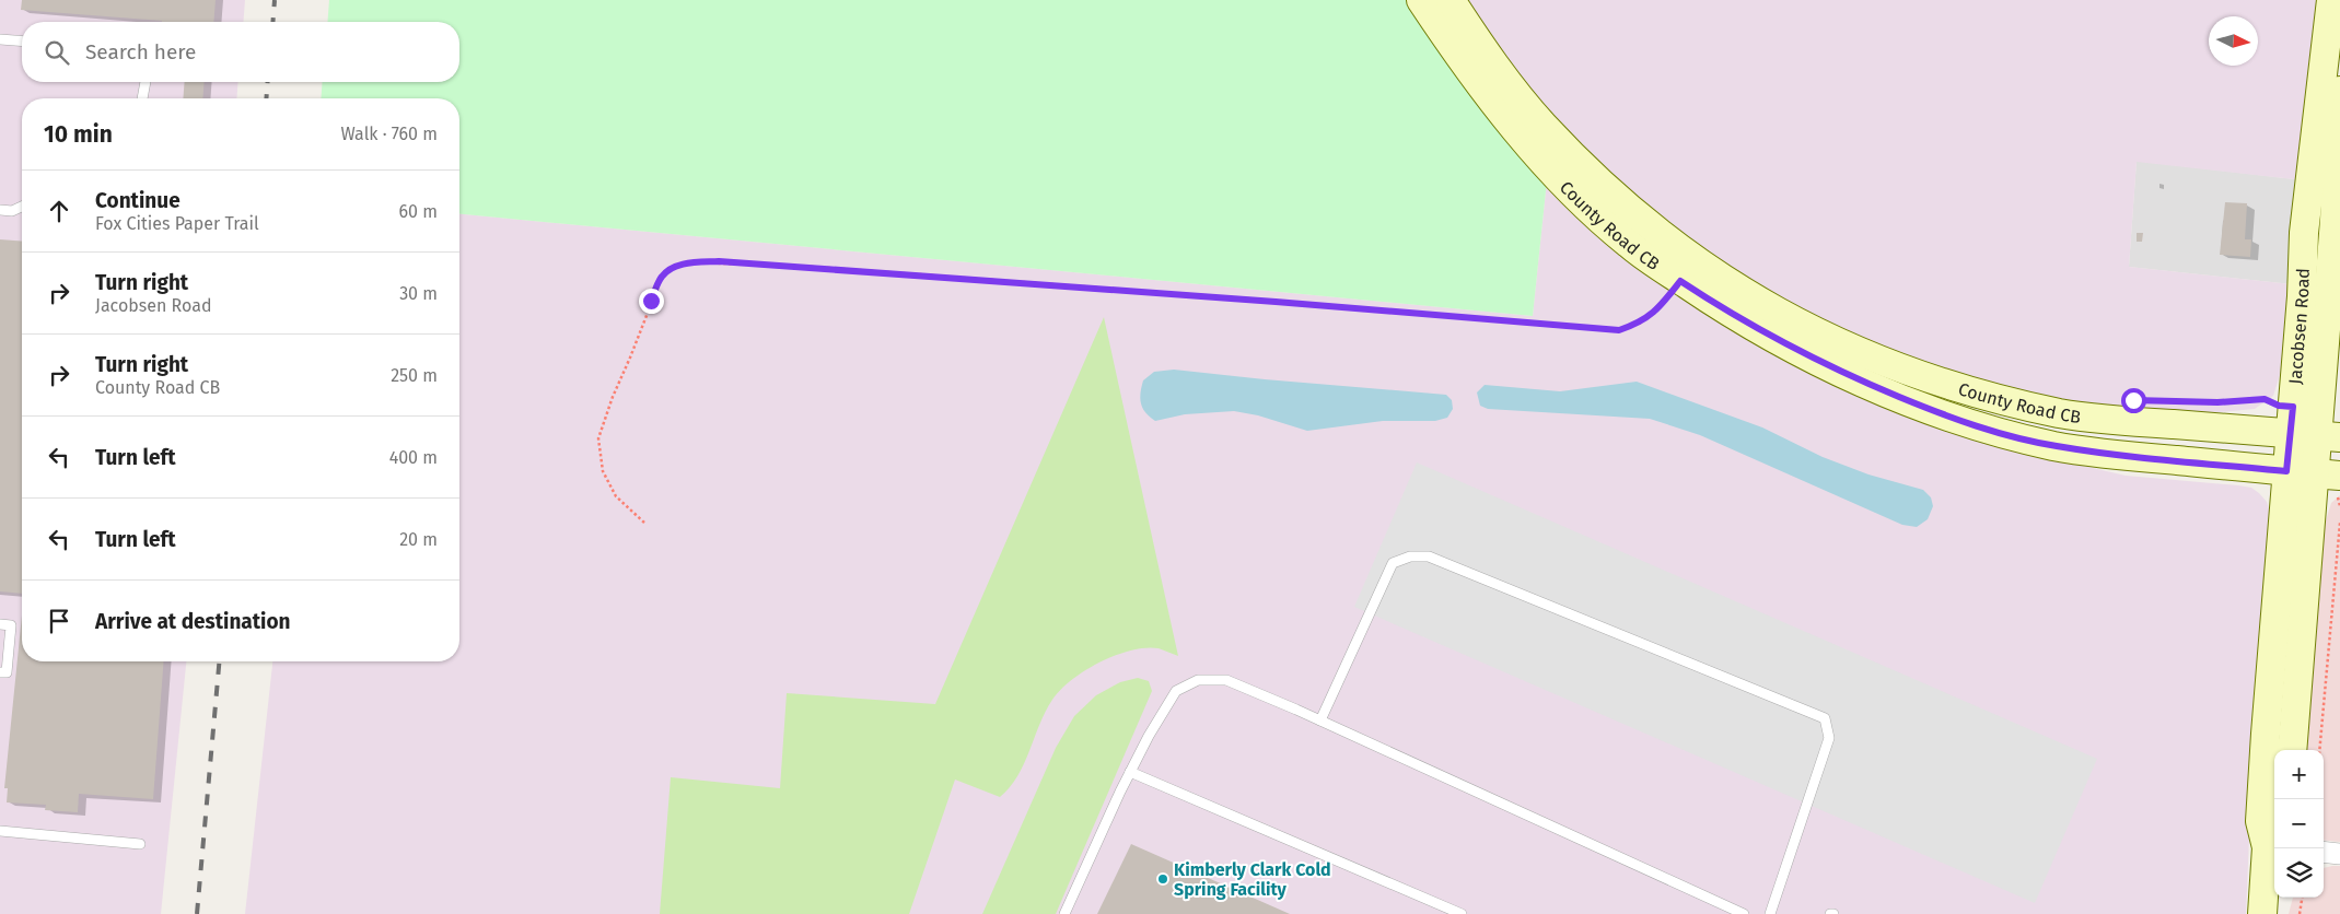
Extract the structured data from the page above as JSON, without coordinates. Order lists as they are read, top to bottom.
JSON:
{
  "streets": {
    "main road": ["County Road CB", "Jacobsen Road"]
  },
  "crossings": [
    ["County Road CB", "Jacobsen Road"]
  ],
  "places": ["Kimberly Clark Cold Spring Facility"],
  "north": "right",
  "page": {
    "search": "Search here",
    "heading": ["10 min", "Walk · 760 m"],
    "list": [
      ["Continue", "Fox Cities Paper Trail", "60 m"],
      ["Turn right", "Jacobsen Road", "30 m"],
      ["Turn right", "County Road CB", "250 m"],
      ["Turn left", "400 m"],
      ["Turn left", "20 m"],
      "Arrive at destination"
    ],
    "map_buttons": ["+", "−"]
  }
}
